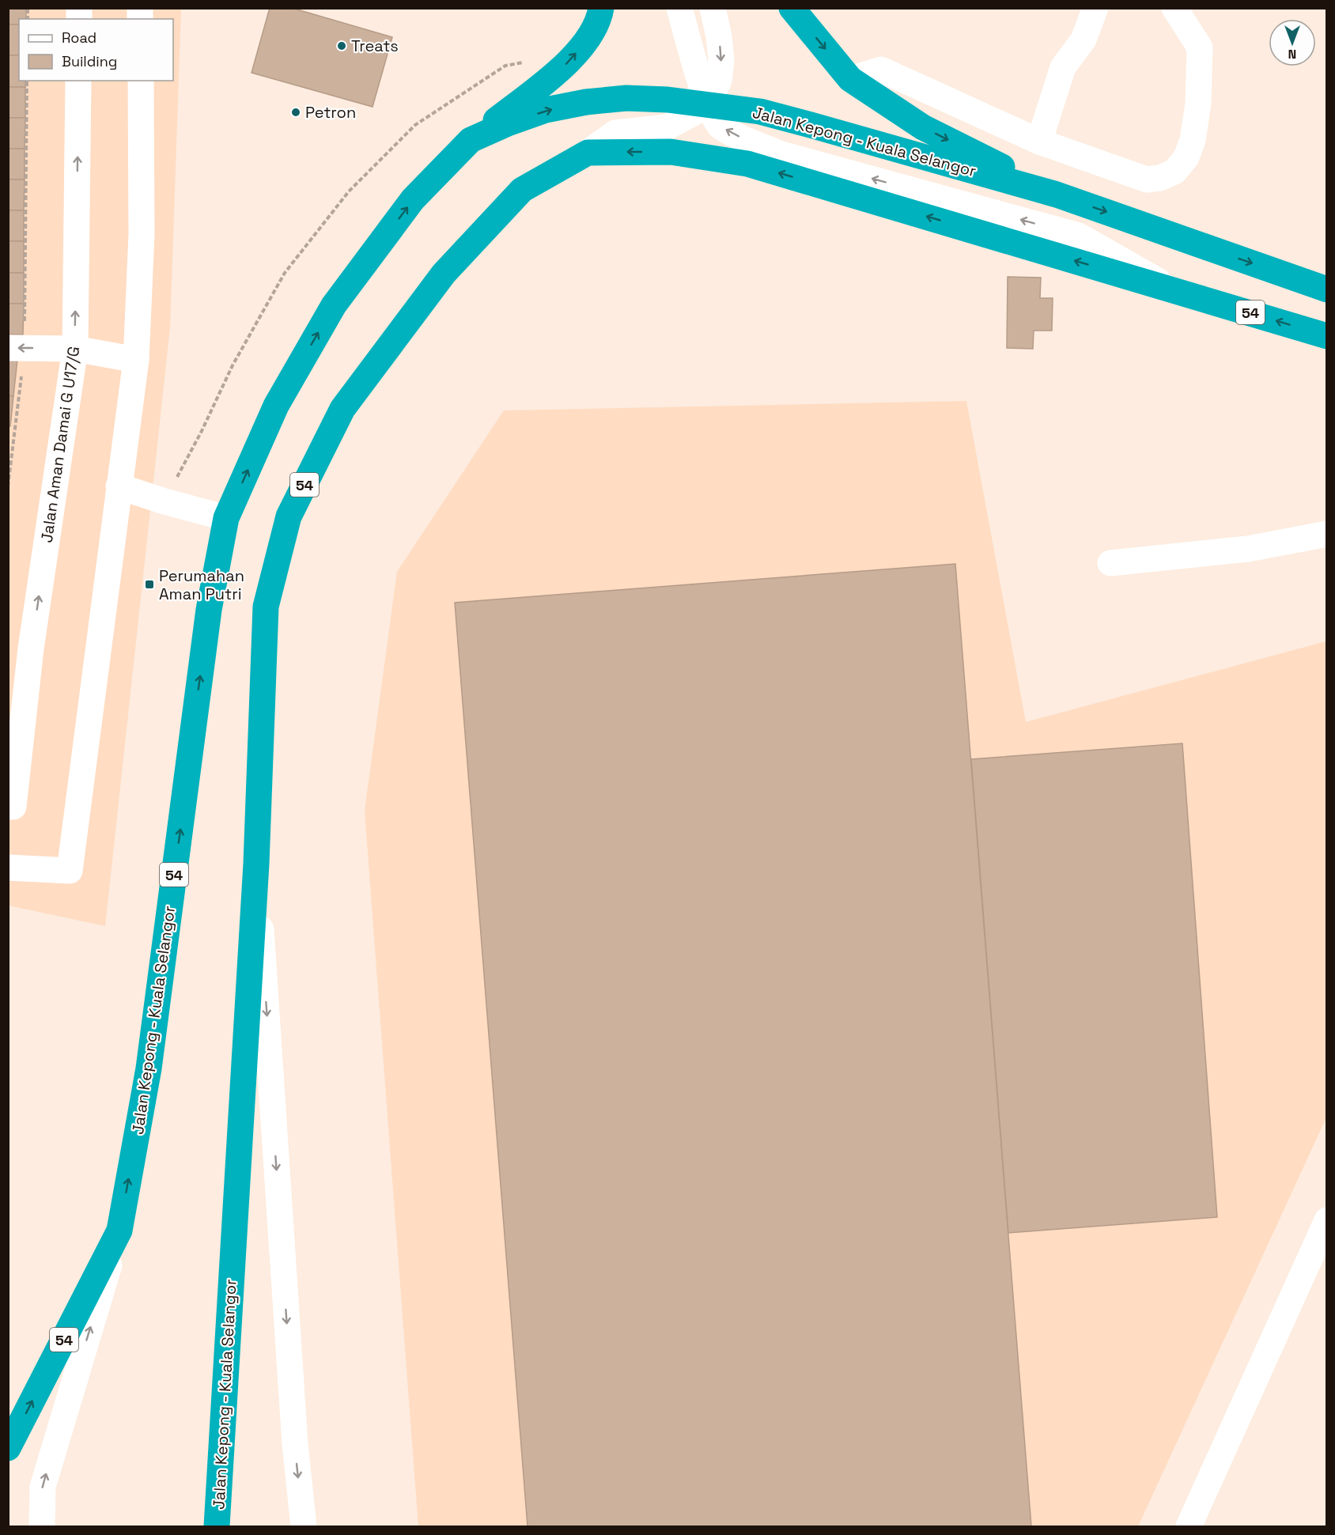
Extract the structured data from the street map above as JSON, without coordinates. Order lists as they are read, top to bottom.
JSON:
{
  "streets": {
    "highway": ["Jalan Kepong - Kuala Selangor", "54"],
    "street": ["Jalan Aman Damai G U17/G"]
  },
  "places": {
    "other": ["Treats", "Petron"],
    "transit": ["Perumahan Aman Putri"]
  },
  "legend": ["Road", "Building"],
  "north": "bottom"
}
